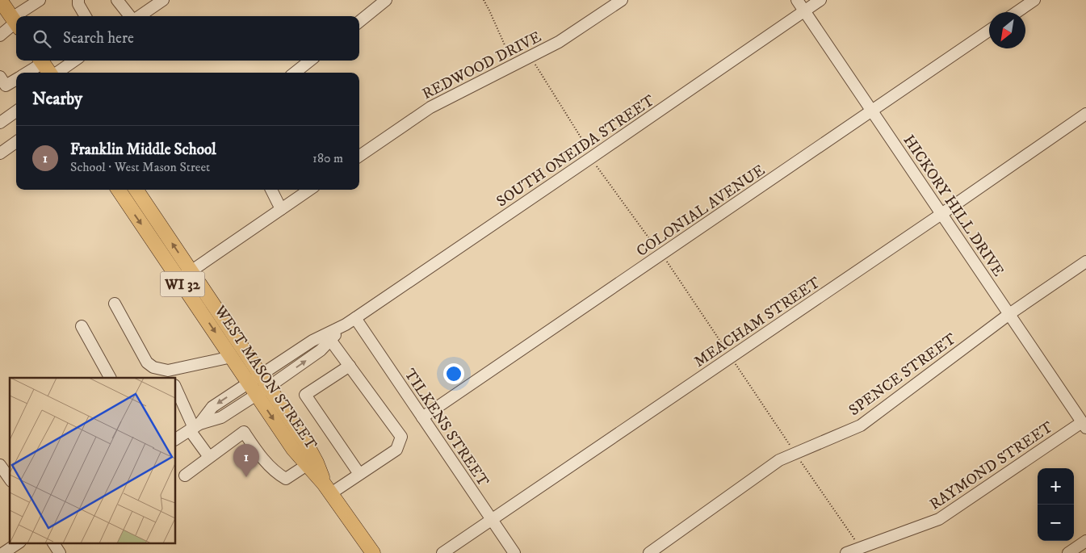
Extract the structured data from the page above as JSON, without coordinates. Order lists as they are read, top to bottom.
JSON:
{
  "streets": {
    "main road": ["WI 32", "WEST MASON STREET"],
    "street": [
      "REDWOOD DRIVE",
      "SOUTH ONEIDA STREET",
      "HICKORY HILL DRIVE",
      "COLONIAL AVENUE",
      "MEACHAM STREET",
      "SPENCE STREET",
      "TILKENS STREET",
      "RAYMOND STREET"
    ]
  },
  "crossings": [
    ["SOUTH ONEIDA STREET", "HICKORY HILL DRIVE"],
    ["SOUTH ONEIDA STREET", "WEST MASON STREET"],
    ["SOUTH ONEIDA STREET", "TILKENS STREET"],
    ["HICKORY HILL DRIVE", "COLONIAL AVENUE"],
    ["HICKORY HILL DRIVE", "MEACHAM STREET"],
    ["HICKORY HILL DRIVE", "SPENCE STREET"],
    ["HICKORY HILL DRIVE", "RAYMOND STREET"],
    ["COLONIAL AVENUE", "TILKENS STREET"],
    ["MEACHAM STREET", "TILKENS STREET"]
  ],
  "north": "bottom left",
  "page": {
    "search": "Search here",
    "heading": "Nearby",
    "list": [
      {
        "mark": "1",
        "name": "Franklin Middle School",
        "note": "School · West Mason Street",
        "value": "180 m"
      }
    ],
    "pins": "1",
    "map_buttons": ["+", "−"]
  }
}
